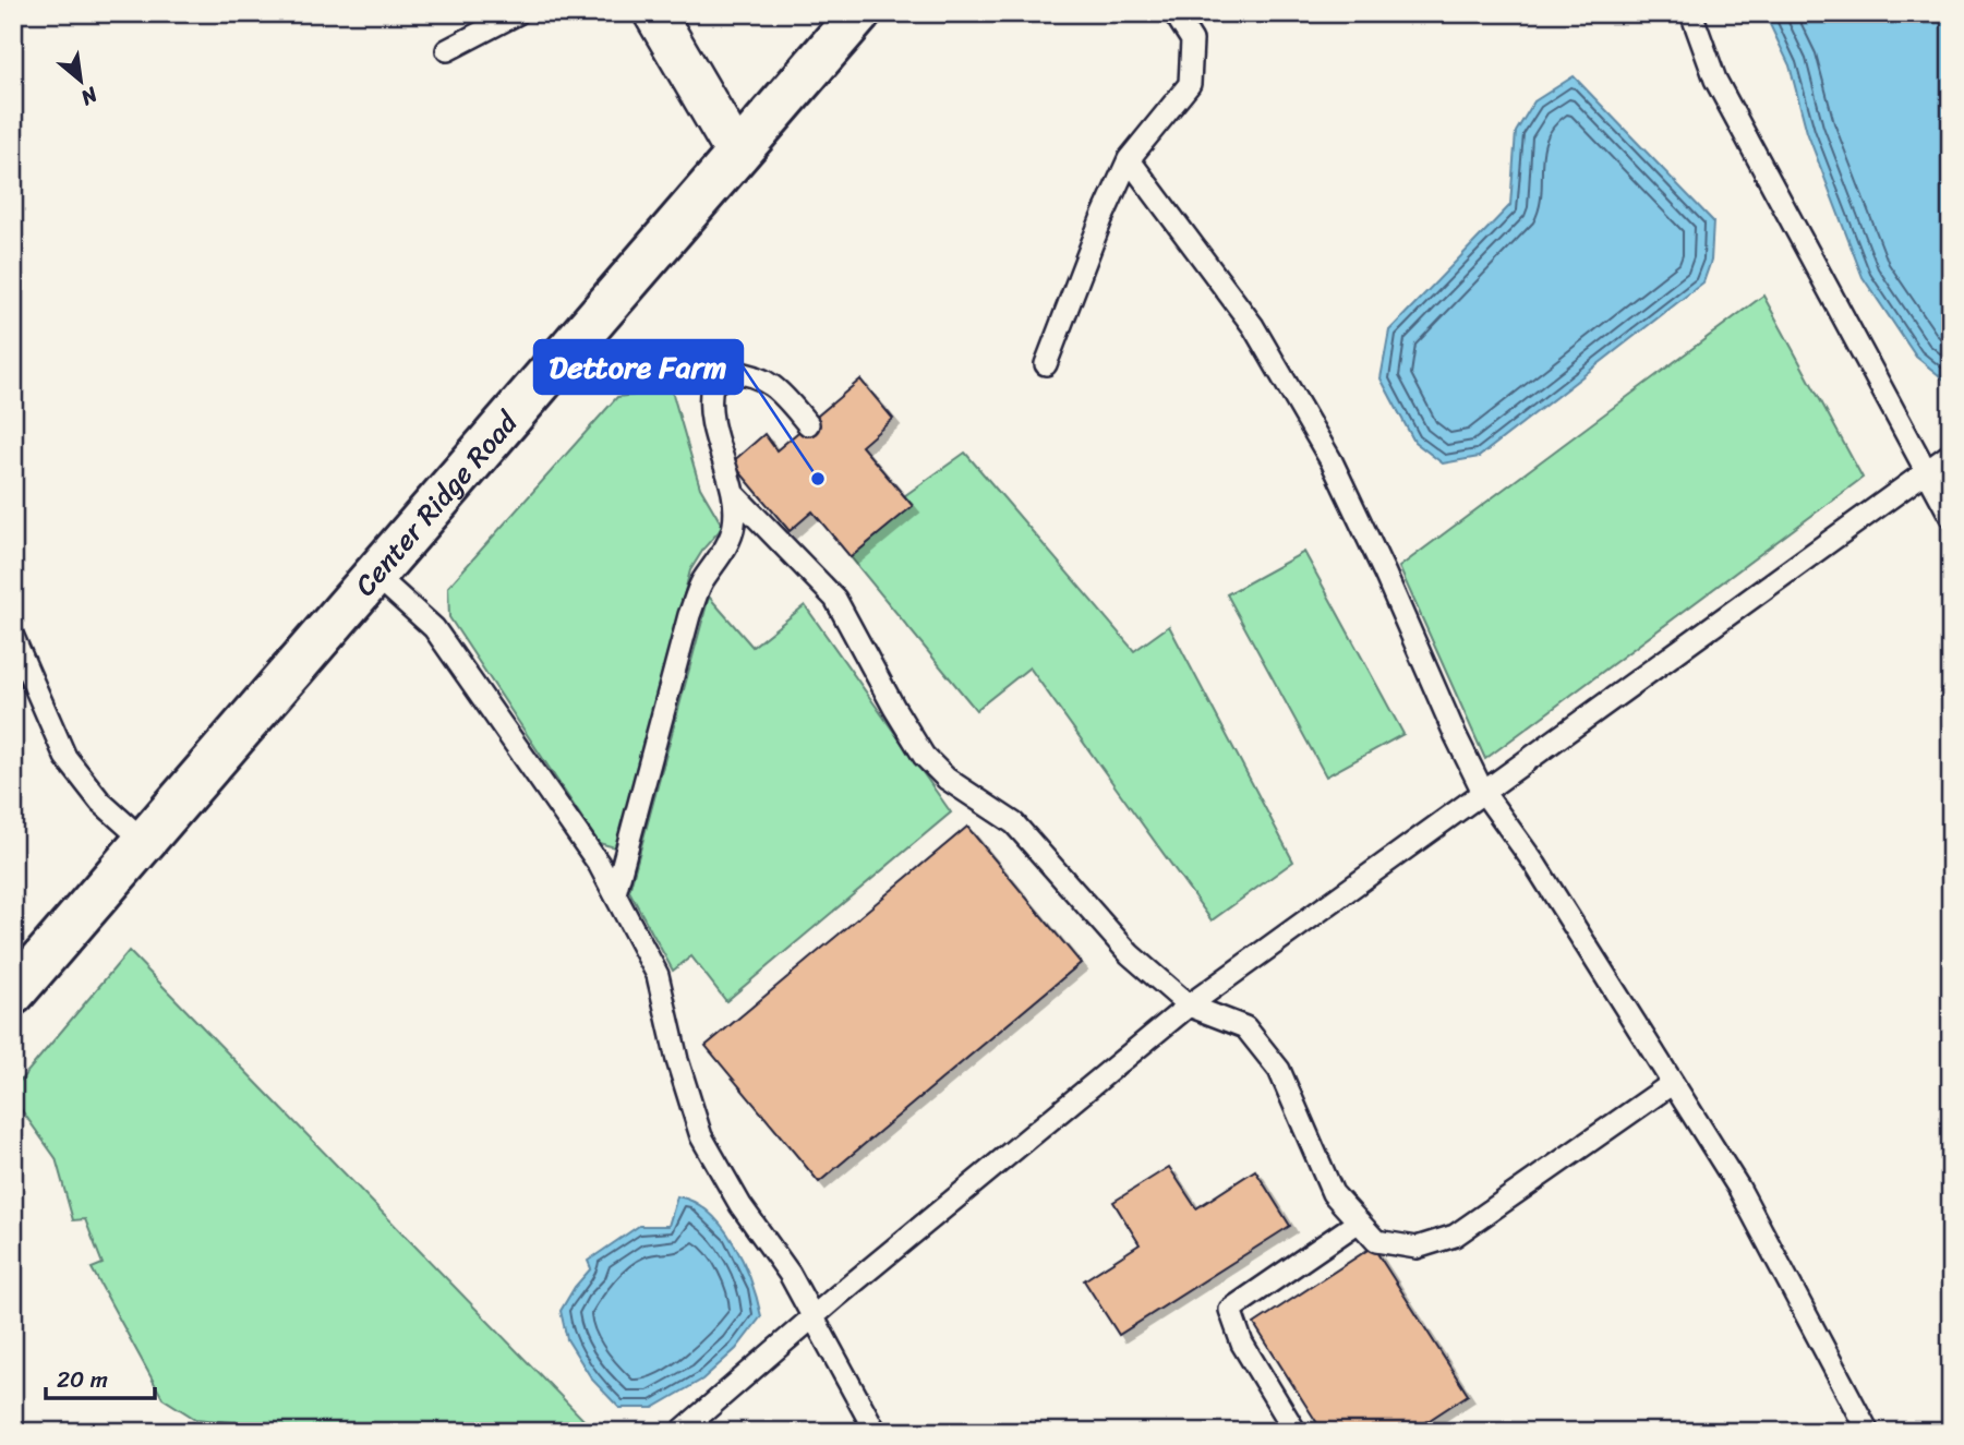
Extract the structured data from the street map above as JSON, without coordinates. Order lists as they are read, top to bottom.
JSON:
{
  "streets": {
    "main road": ["Center Ridge Road"]
  },
  "places": ["Dettore Farm"],
  "scale_bar": "20 m",
  "north": "bottom right"
}
